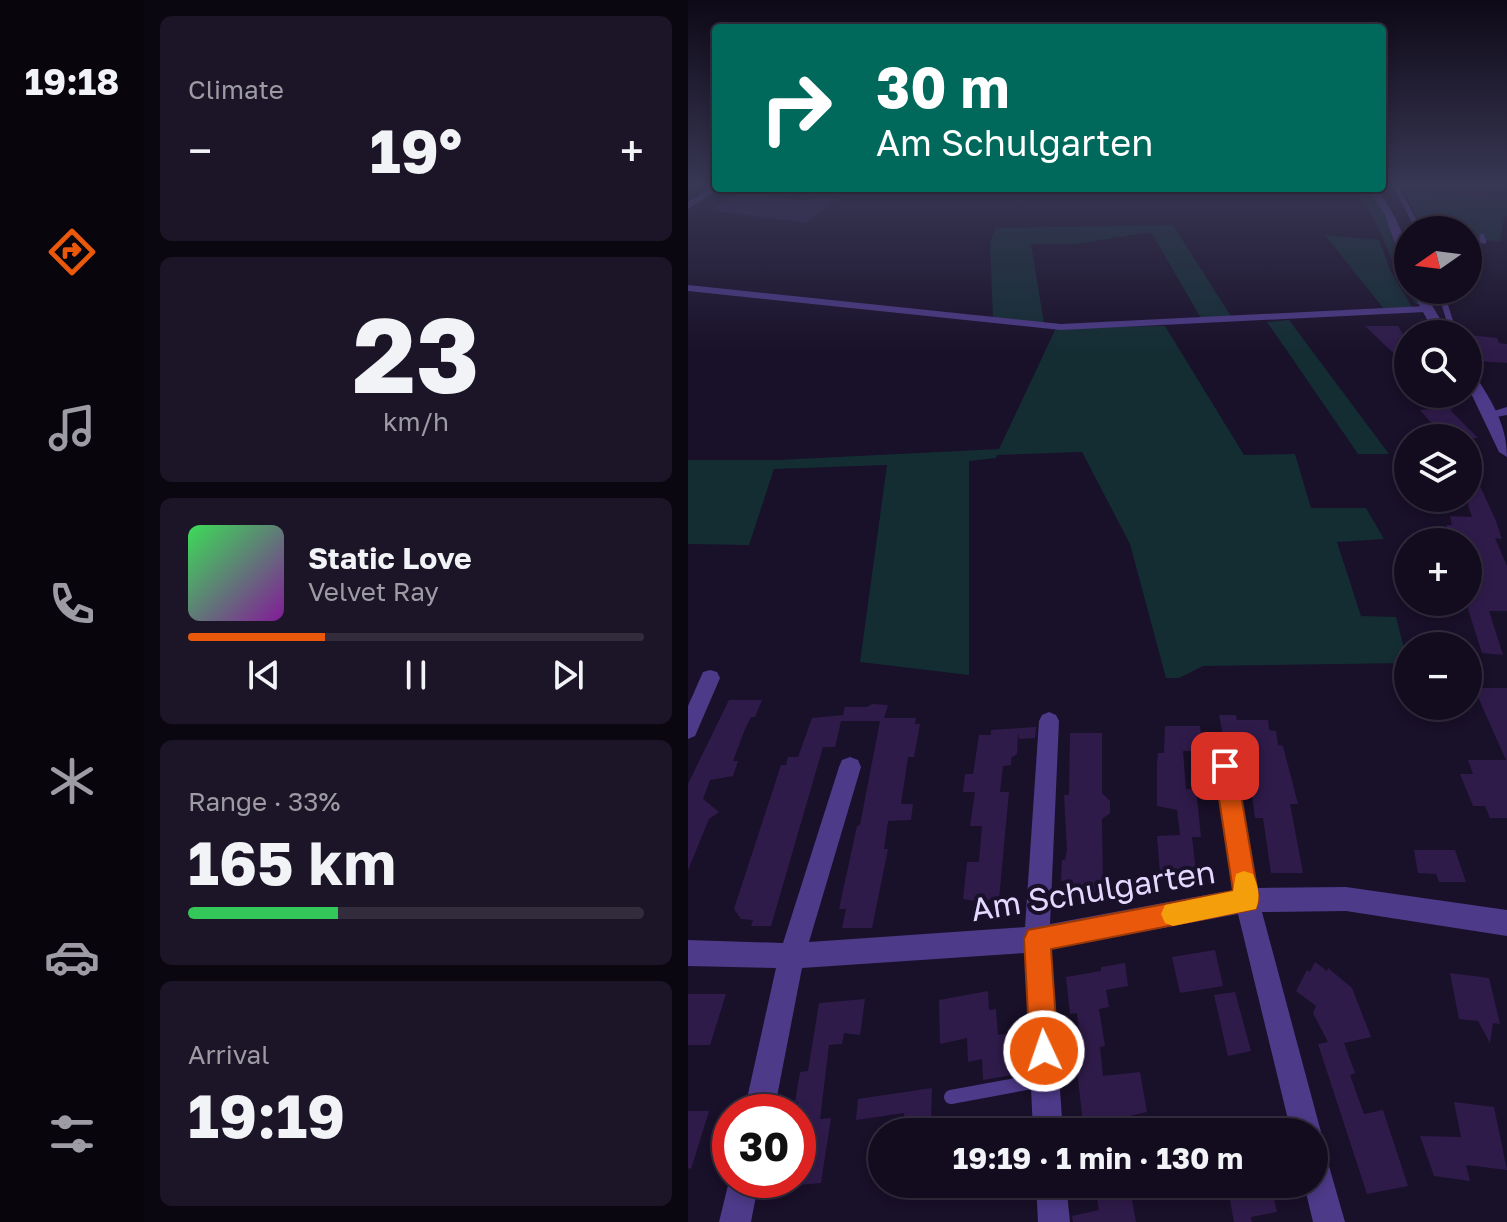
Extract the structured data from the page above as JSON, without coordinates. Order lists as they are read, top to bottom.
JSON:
{
  "streets": {
    "street": ["Am Schulgarten"]
  },
  "north": "left",
  "page": {
    "tabs": "19:18",
    "tile": [
      "Climate",
      ["23", "km/h"],
      ["Range · 33%", "165 km"],
      ["Arrival", "19:19"]
    ],
    "turn": ["30 m", "Am Schulgarten"],
    "heat": ["−", "19°", "+"],
    "map_buttons": ["+", "−"],
    "song": ["Static Love", "Velvet Ray"],
    "limit": "30",
    "trip": "19:19 · 1 min · 130 m"
  }
}
